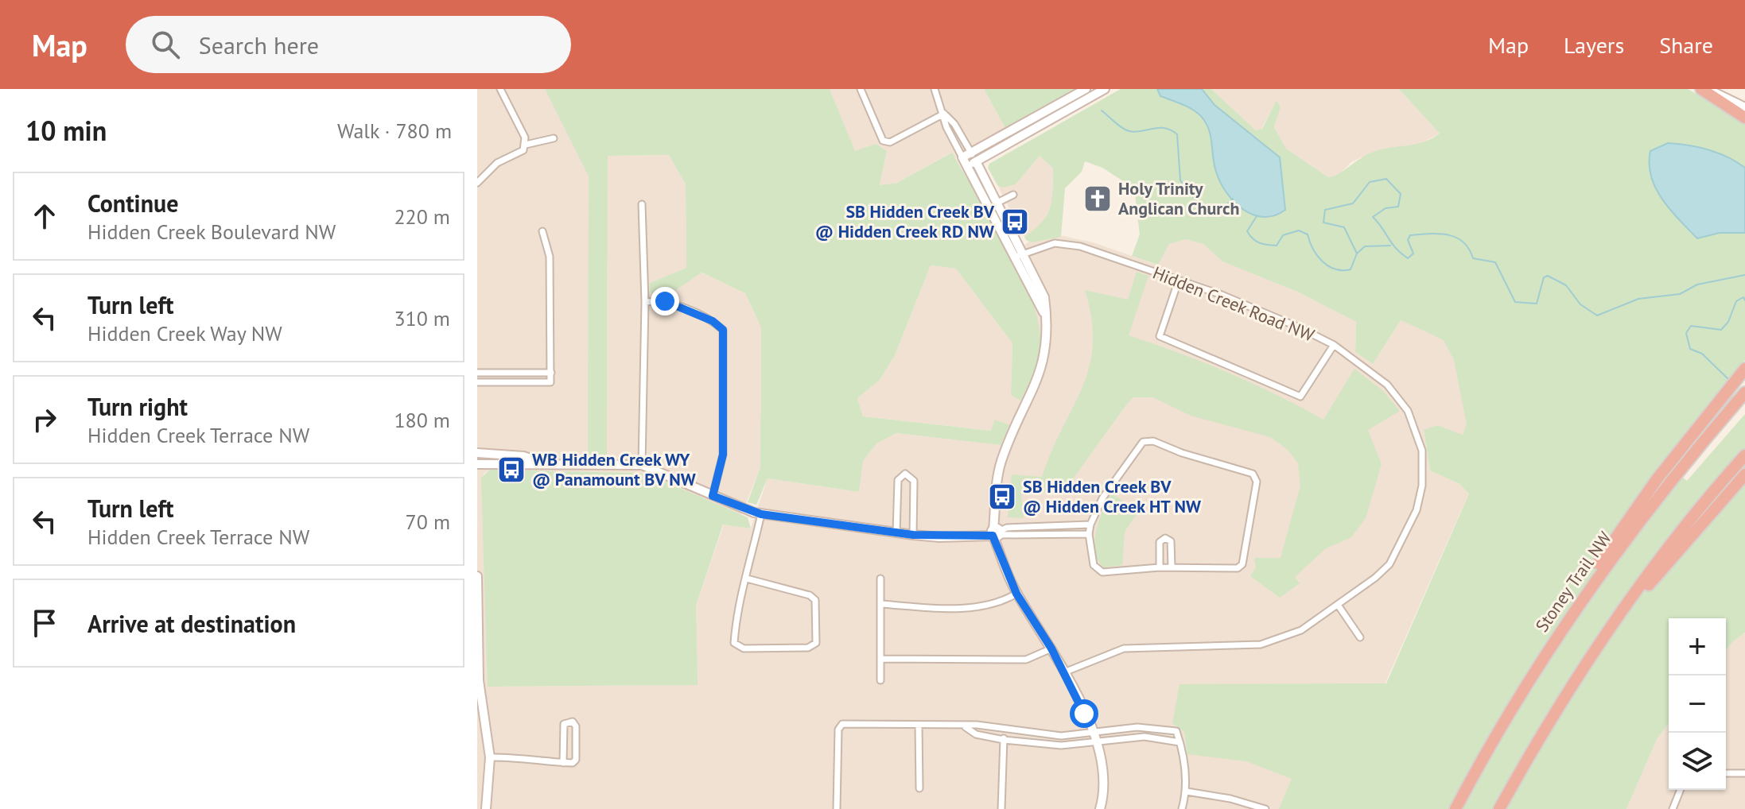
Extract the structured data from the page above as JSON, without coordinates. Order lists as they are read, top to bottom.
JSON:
{
  "streets": {
    "highway": ["Stoney Trail NW"],
    "street": ["Hidden Creek Road NW"]
  },
  "places": {
    "church": ["Holy Trinity Anglican Church"],
    "bus stop": ["SB Hidden Creek BV @ Hidden Creek RD NW", "WB Hidden Creek WY @ Panamount BV NW", "SB Hidden Creek BV @ Hidden Creek HT NW"]
  },
  "page": {
    "header": "Map",
    "search": "Search here",
    "nav": ["Map", "Layers", "Share"],
    "heading": ["10 min", "Walk · 780 m"],
    "list": [
      ["Continue", "Hidden Creek Boulevard NW", "220 m"],
      ["Turn left", "Hidden Creek Way NW", "310 m"],
      ["Turn right", "Hidden Creek Terrace NW", "180 m"],
      ["Turn left", "Hidden Creek Terrace NW", "70 m"],
      "Arrive at destination"
    ],
    "map_buttons": ["+", "−"]
  }
}
